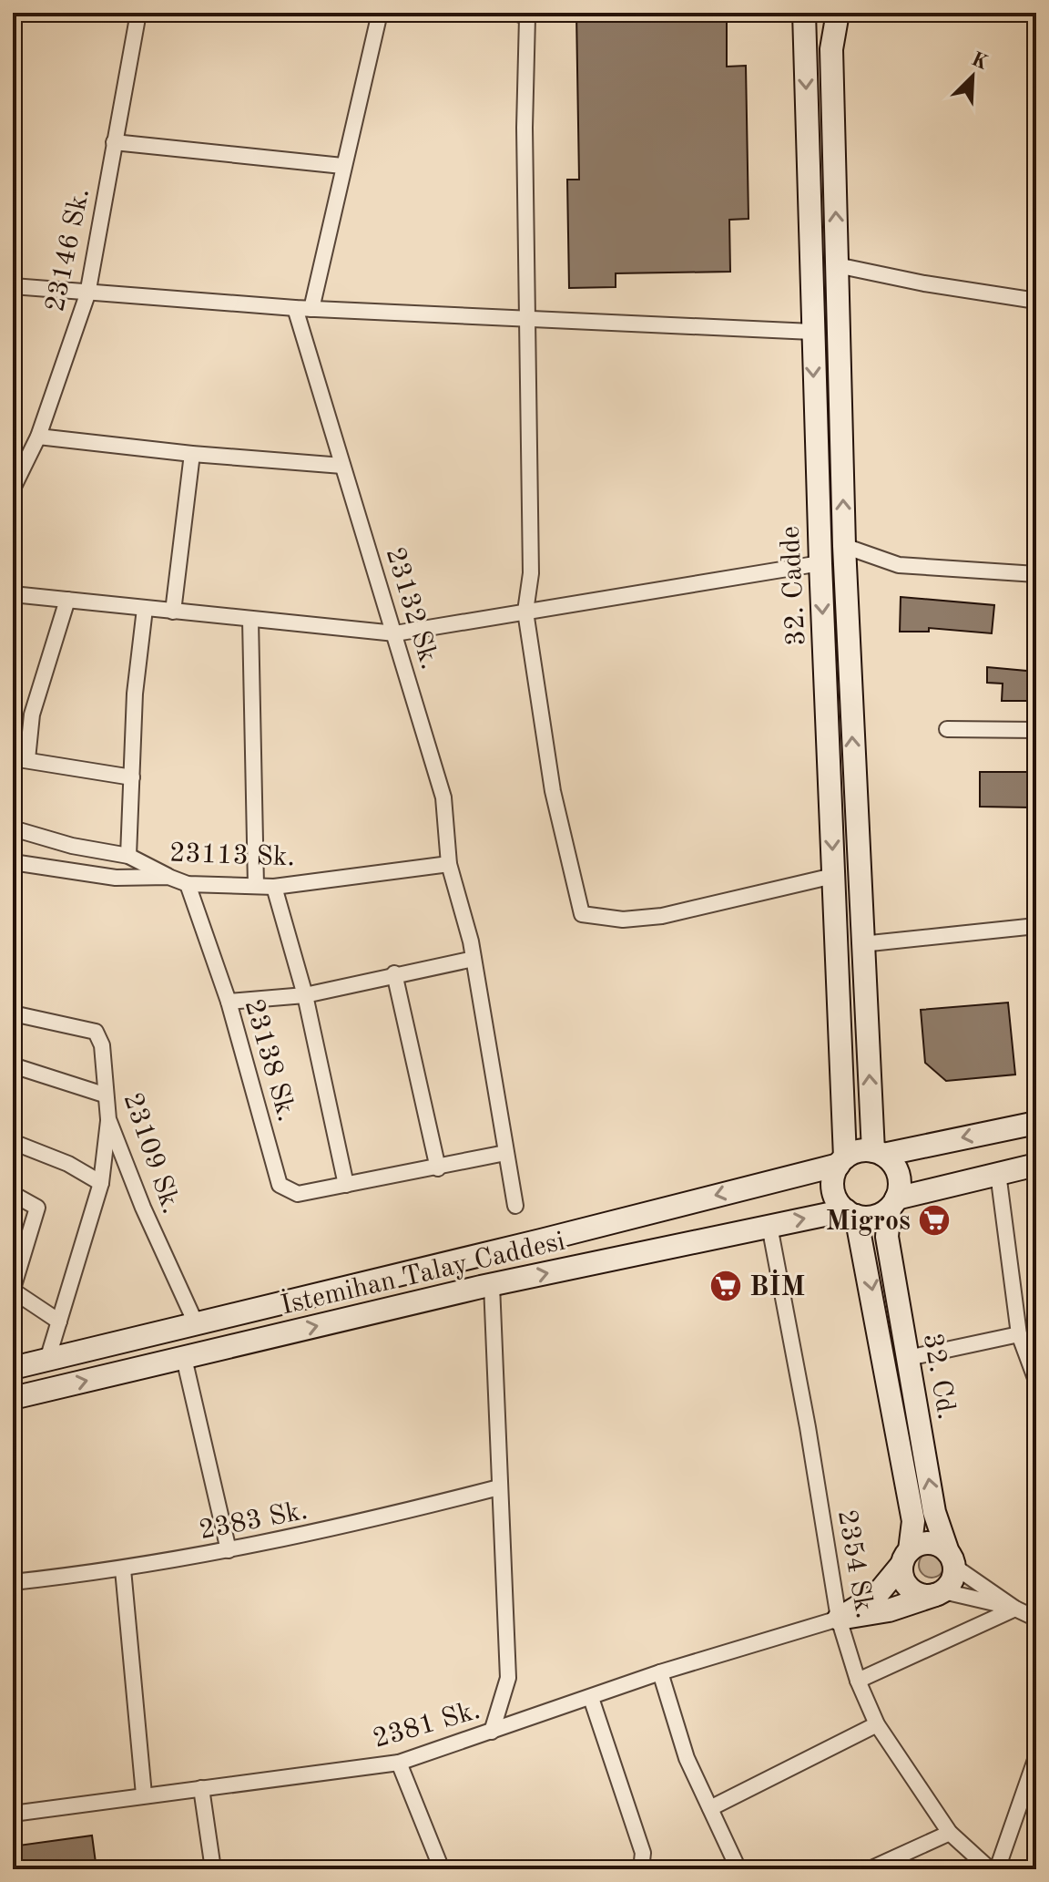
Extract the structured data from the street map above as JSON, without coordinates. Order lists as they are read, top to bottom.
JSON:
{
  "streets": {
    "main road": ["32. Cadde", "İstemihan Talay Caddesi", "32. Cd."],
    "street": [
      "23146 Sk.",
      "23132 Sk.",
      "23113 Sk.",
      "23138 Sk.",
      "23109 Sk.",
      "2383 Sk.",
      "2354 Sk.",
      "2381 Sk."
    ]
  },
  "crossings": [
    ["32. Cadde", "İstemihan Talay Caddesi"],
    ["32. Cadde", "32. Cd."],
    ["23132 Sk.", "23113 Sk."],
    ["23132 Sk.", "23138 Sk."],
    ["23113 Sk.", "23138 Sk."],
    ["23109 Sk.", "İstemihan Talay Caddesi"],
    ["İstemihan Talay Caddesi", "32. Cd."],
    ["İstemihan Talay Caddesi", "2354 Sk."],
    ["2354 Sk.", "2381 Sk."]
  ],
  "places": {
    "supermarket": ["Migros", "BİM"]
  },
  "north": "top right"
}
